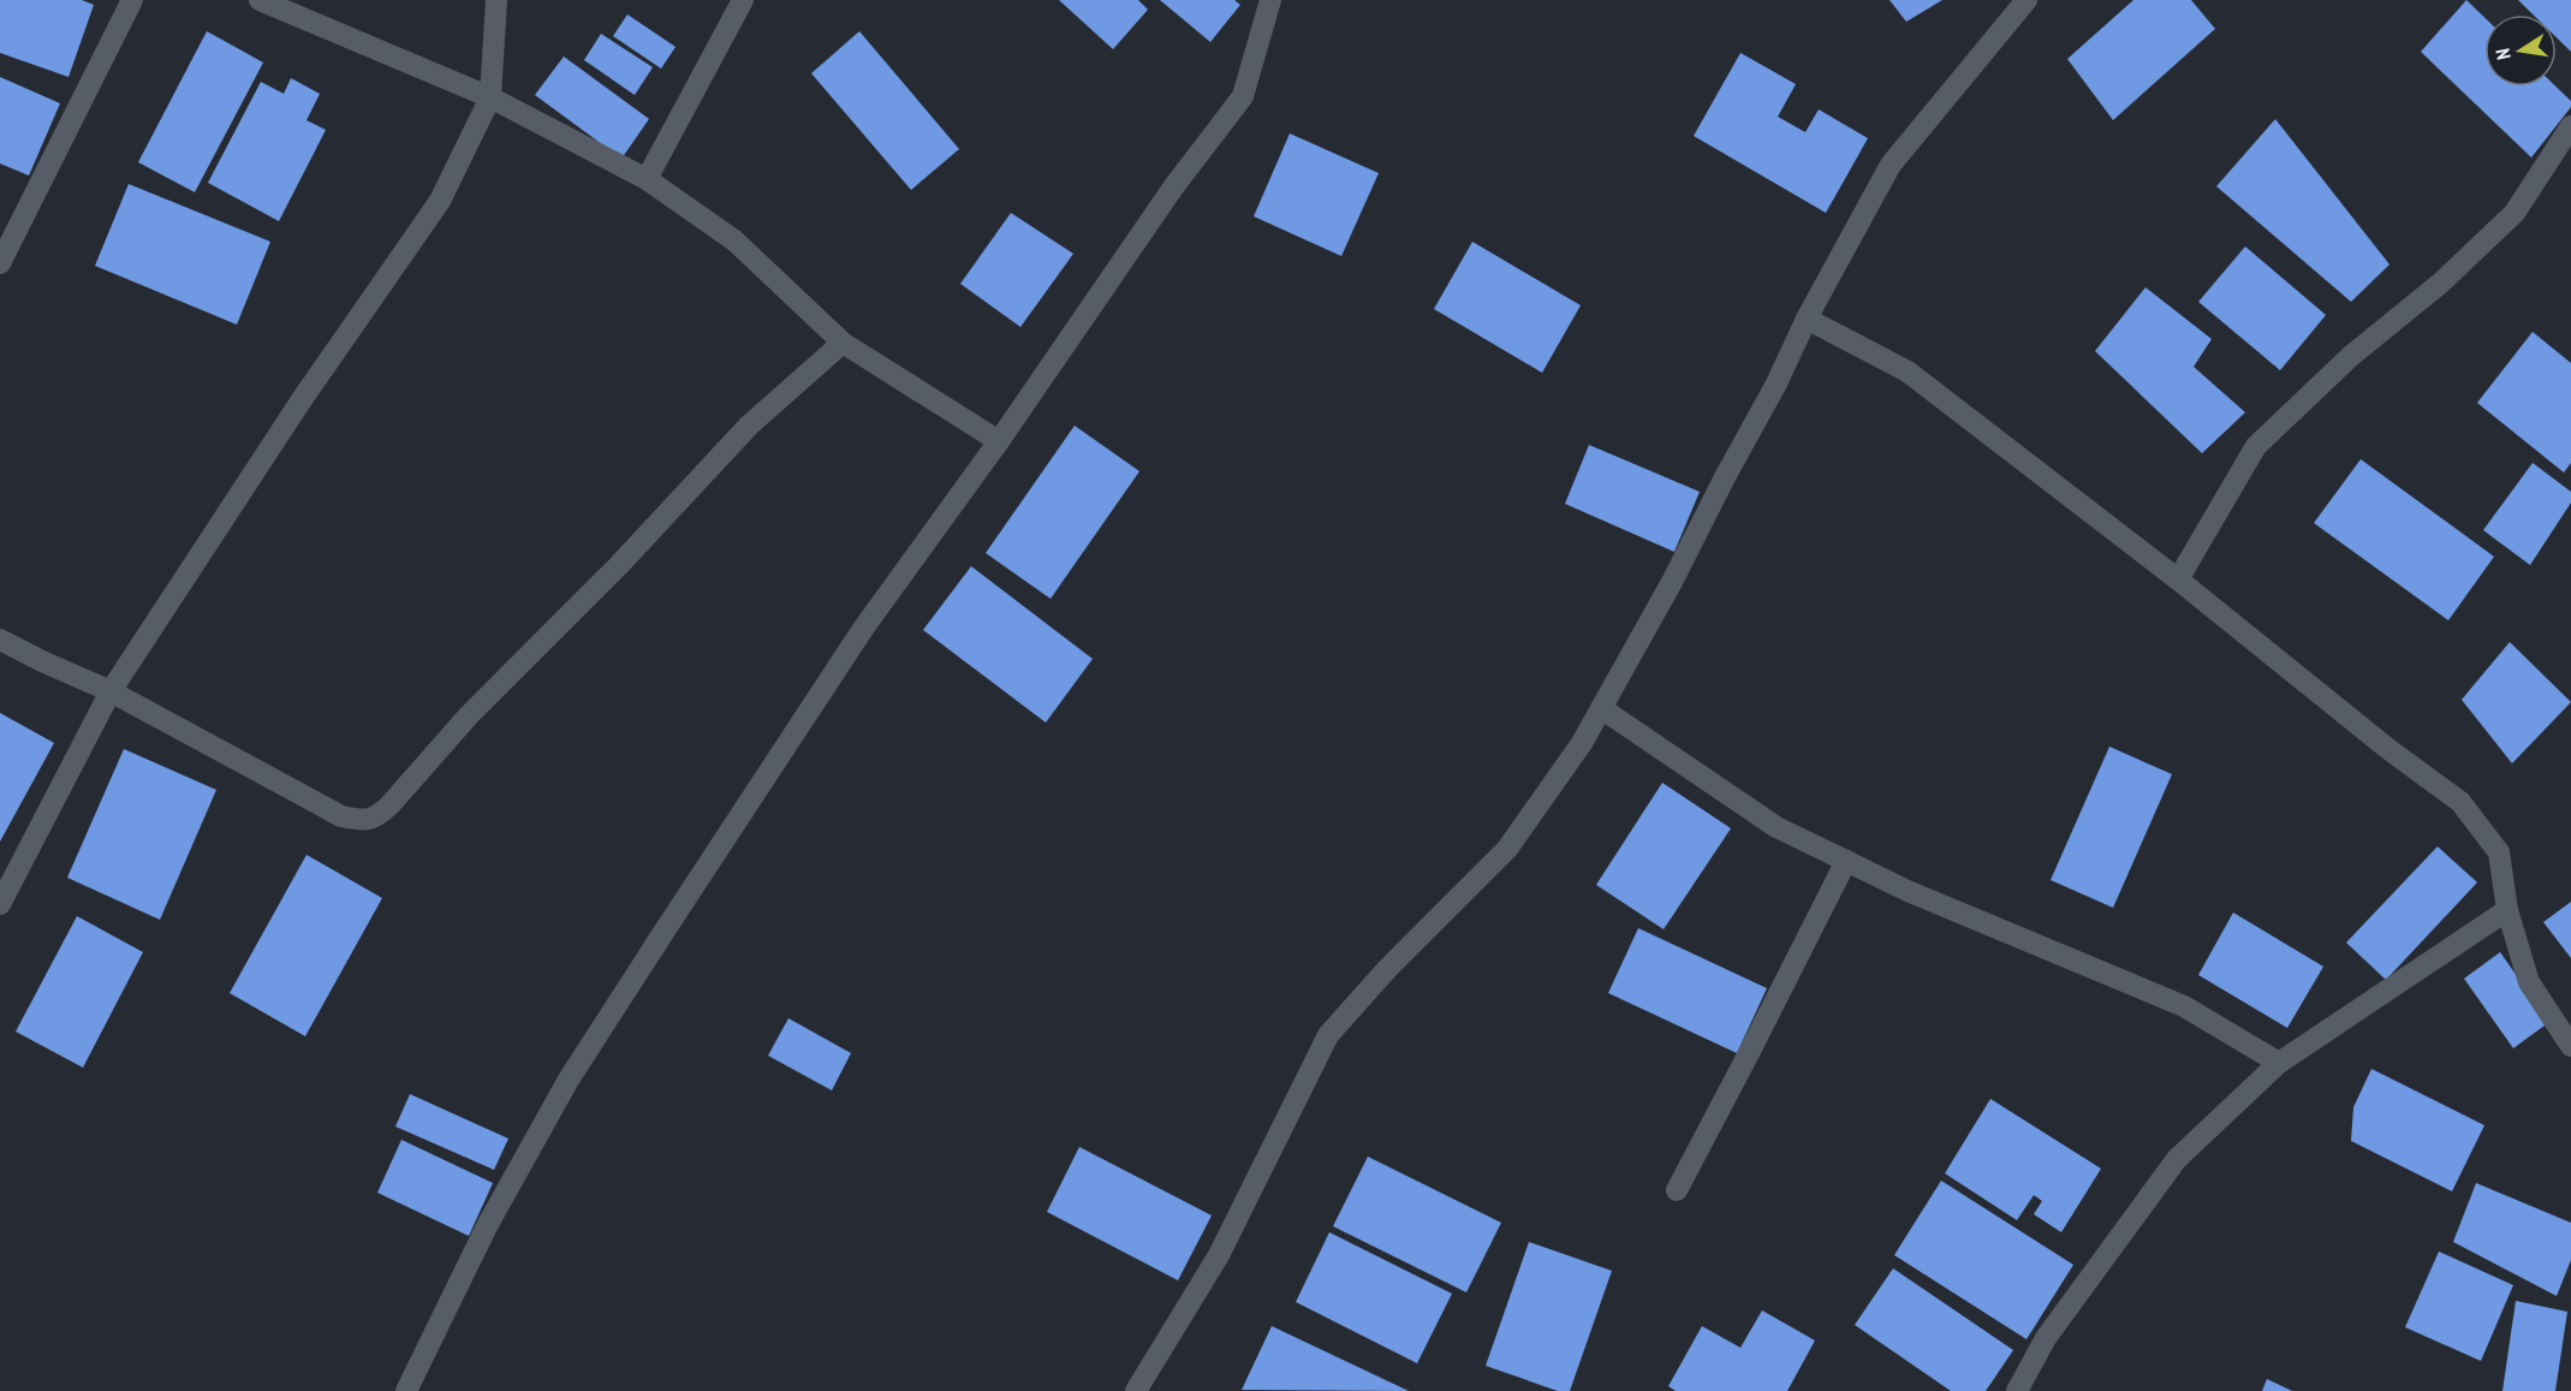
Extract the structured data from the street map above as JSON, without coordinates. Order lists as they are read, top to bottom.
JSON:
{
  "north": "left"
}
